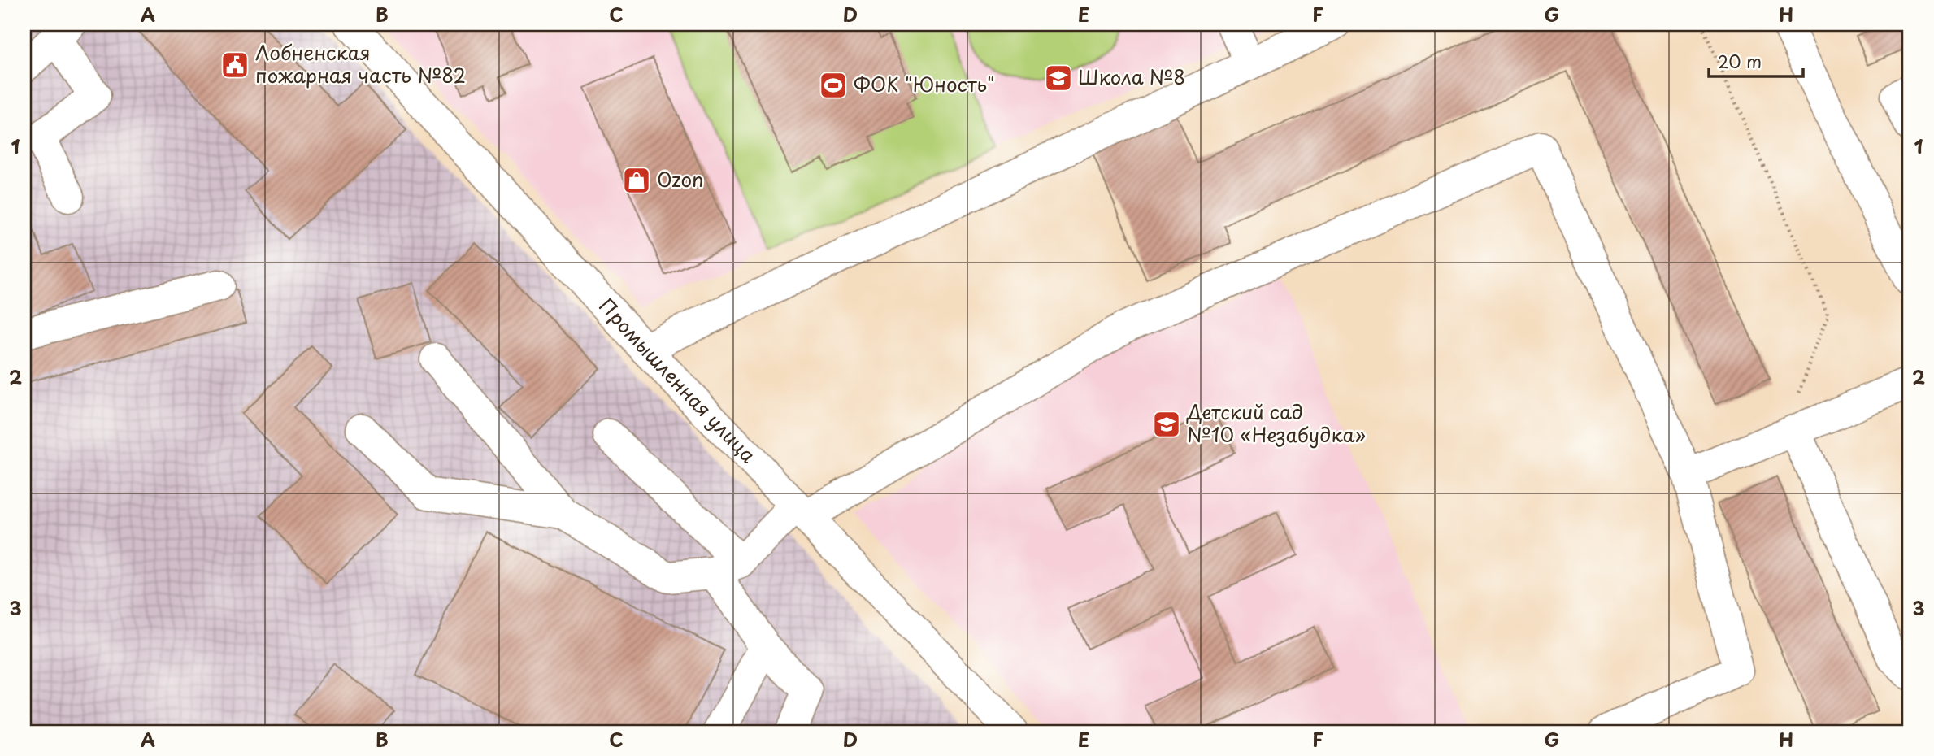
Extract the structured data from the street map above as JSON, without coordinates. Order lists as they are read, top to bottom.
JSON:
{
  "streets": {
    "street": ["Промышленная улица"]
  },
  "places": {
    "public building": ["Лобненская пожарная часть №82"],
    "school or university": ["Школа №8", "Детский сад №10 «Незабудка»"],
    "sports": ["ФОК \"Юность\""],
    "shop": ["Ozon"]
  },
  "scale_bar": "20 m",
  "grid": {
    "columns": [
      "A",
      "B",
      "C",
      "D",
      "E",
      "F",
      "G",
      "H"
    ],
    "rows": ["1", "2", "3"]
  }
}
